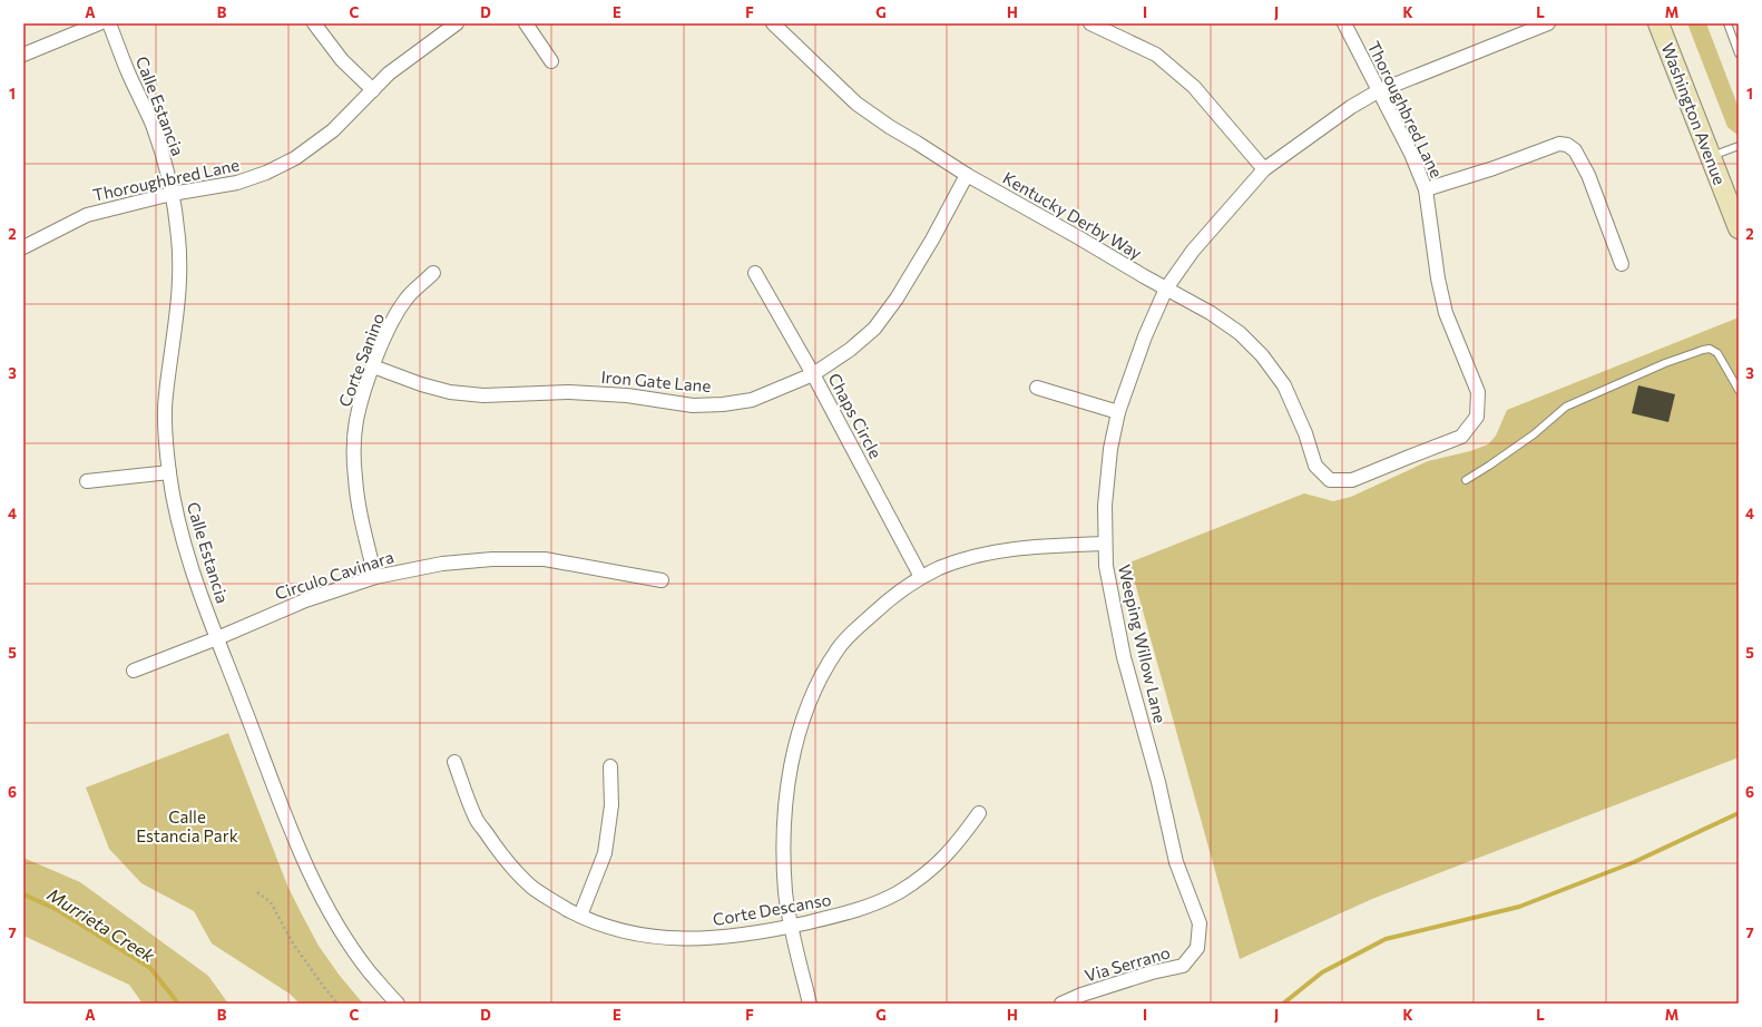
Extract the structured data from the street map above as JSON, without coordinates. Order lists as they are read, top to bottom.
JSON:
{
  "streets": {
    "main road": ["Washington Avenue"],
    "street": [
      "Calle Estancia",
      "Thoroughbred Lane",
      "Kentucky Derby Way",
      "Corte Sanino",
      "Iron Gate Lane",
      "Chaps Circle",
      "Circulo Cavinara",
      "Weeping Willow Lane",
      "Corte Descanso",
      "Via Serrano"
    ]
  },
  "crossings": [
    ["Calle Estancia", "Thoroughbred Lane"],
    ["Calle Estancia", "Circulo Cavinara"],
    ["Thoroughbred Lane", "Kentucky Derby Way"],
    ["Thoroughbred Lane", "Weeping Willow Lane"],
    ["Kentucky Derby Way", "Iron Gate Lane"],
    ["Kentucky Derby Way", "Weeping Willow Lane"],
    ["Corte Sanino", "Iron Gate Lane"],
    ["Corte Sanino", "Circulo Cavinara"],
    ["Iron Gate Lane", "Chaps Circle"],
    ["Weeping Willow Lane", "Via Serrano"]
  ],
  "water": ["Murrieta Creek"],
  "parks": ["Calle Estancia Park"],
  "grid": {
    "columns": [
      "A",
      "B",
      "C",
      "D",
      "E",
      "F",
      "G",
      "H",
      "I",
      "J",
      "K",
      "L",
      "M"
    ],
    "rows": [
      "1",
      "2",
      "3",
      "4",
      "5",
      "6",
      "7"
    ]
  }
}
